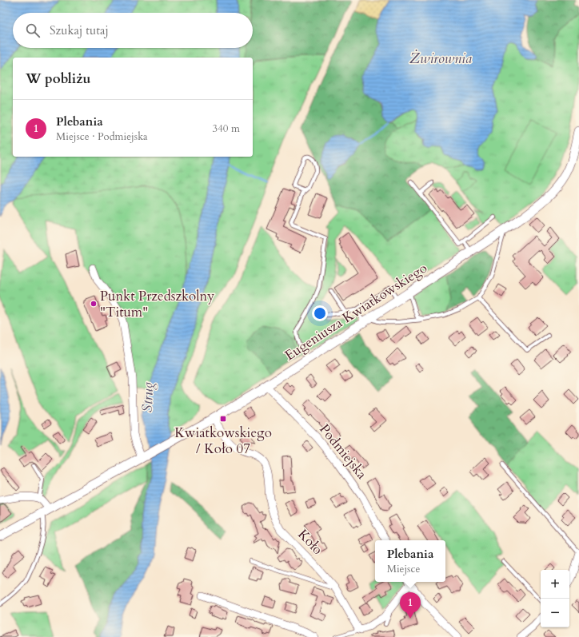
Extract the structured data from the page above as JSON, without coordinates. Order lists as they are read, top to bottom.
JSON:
{
  "streets": {
    "street": ["Eugeniusza Kwiatkowskiego", "Podmiejska", "Koło"]
  },
  "crossings": [
    ["Eugeniusza Kwiatkowskiego", "Podmiejska"],
    ["Eugeniusza Kwiatkowskiego", "Koło"]
  ],
  "water": ["Żwirownia", "Strug"],
  "places": {
    "other": ["Punkt Przedszkolny \"Titum\""],
    "transit": ["Kwiatkowskiego / Koło 07"]
  },
  "page": {
    "search": "Szukaj tutaj",
    "heading": "W pobliżu",
    "list": [
      {
        "mark": "1",
        "name": "Plebania",
        "note": "Miejsce · Podmiejska",
        "value": "340 m"
      }
    ],
    "popup": ["Plebania", "Miejsce"],
    "map_buttons": ["+", "−"],
    "pins": "1"
  }
}
